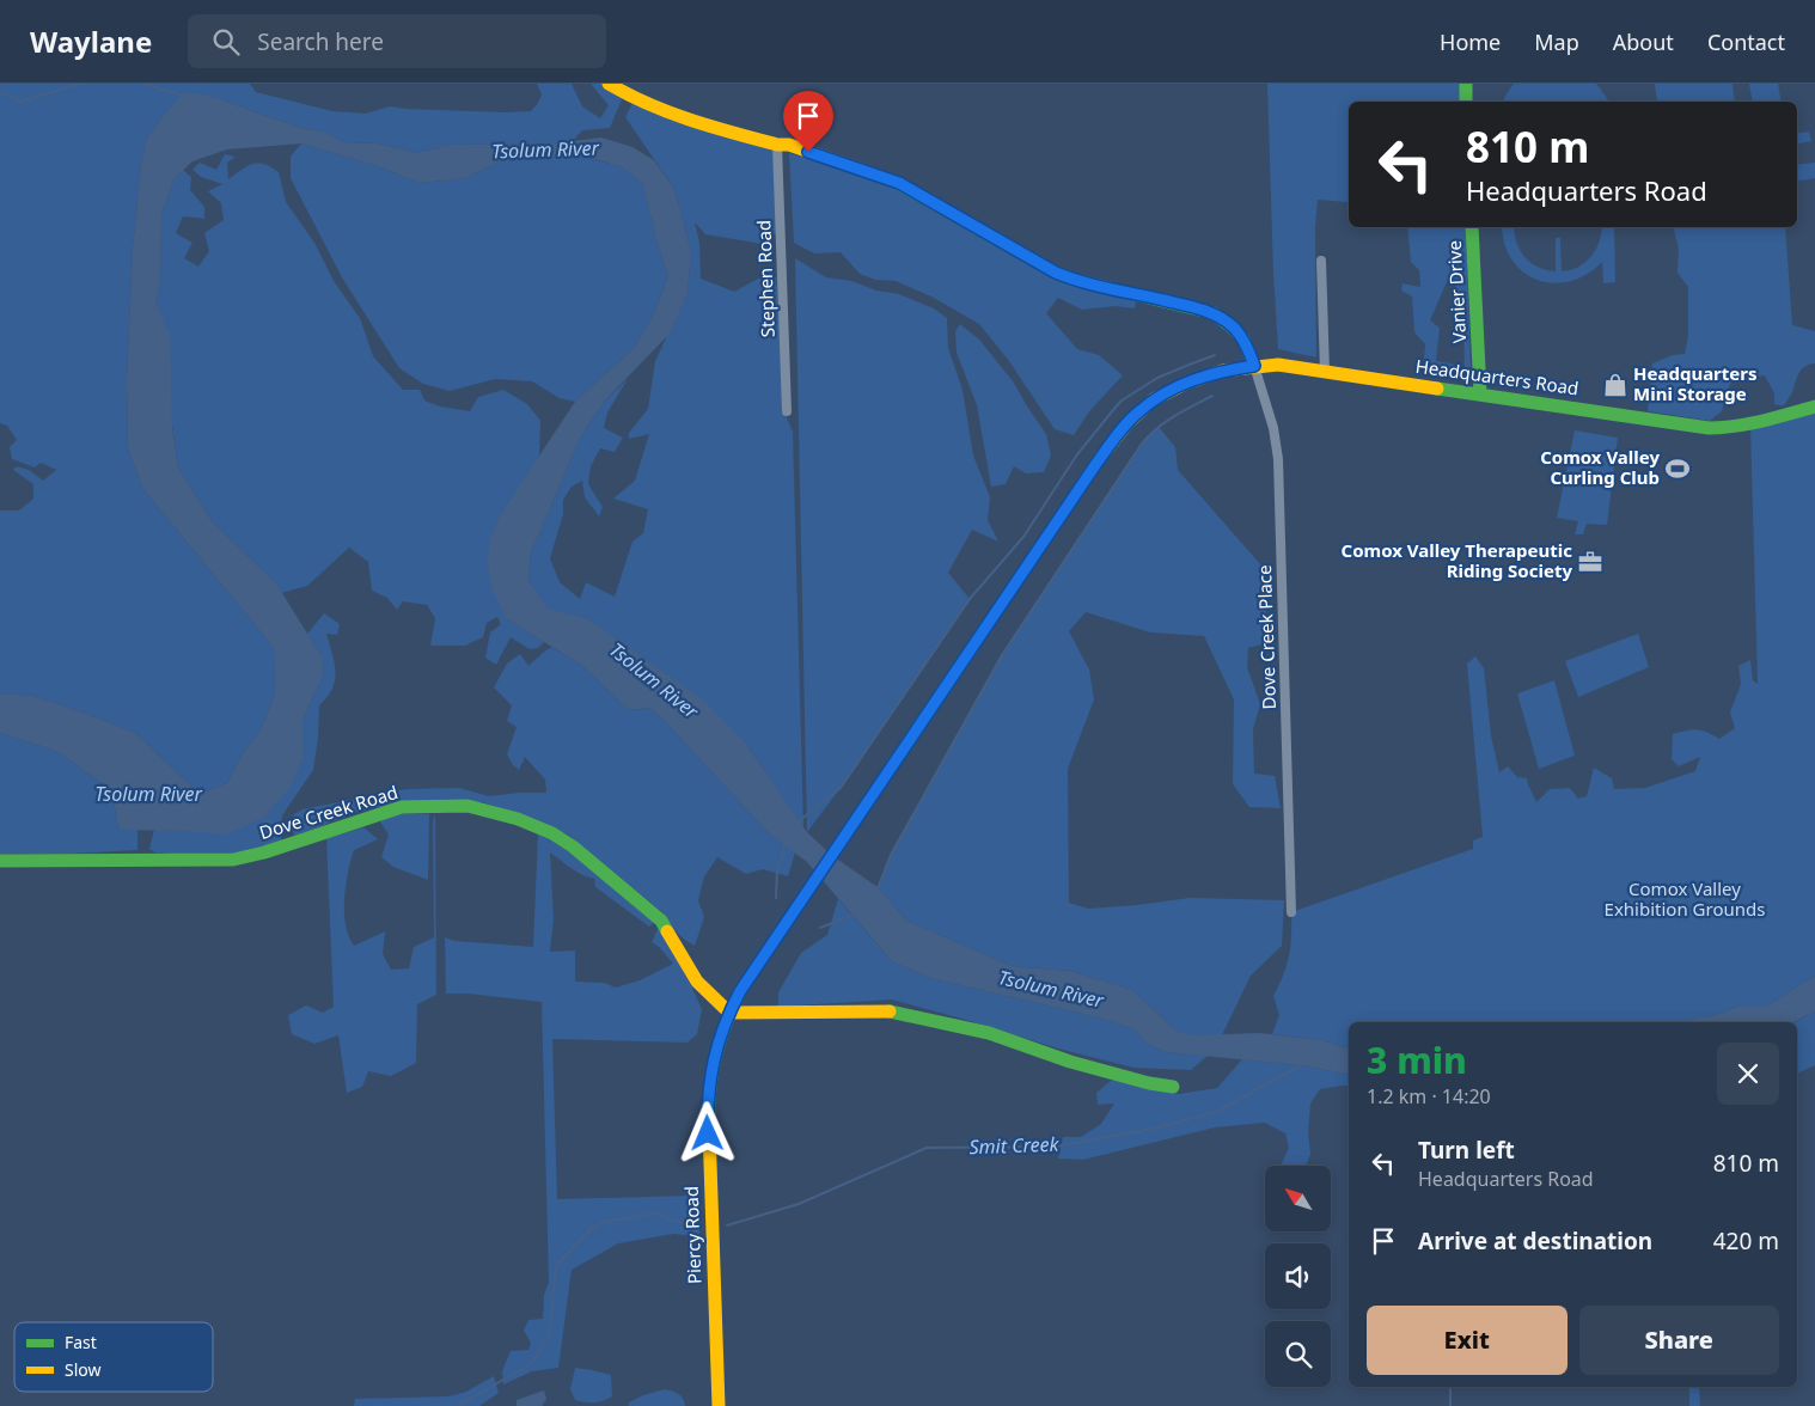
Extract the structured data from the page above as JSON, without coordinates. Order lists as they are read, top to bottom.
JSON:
{
  "streets": {
    "street": [
      "Stephen Road",
      "Vanier Drive",
      "Headquarters Road",
      "Dove Creek Place",
      "Dove Creek Road",
      "Piercy Road"
    ]
  },
  "crossings": [
    ["Vanier Drive", "Headquarters Road"],
    ["Headquarters Road", "Piercy Road"],
    ["Dove Creek Place", "Piercy Road"],
    ["Dove Creek Road", "Piercy Road"]
  ],
  "water": ["Tsolum River", "Smit Creek"],
  "parks": ["Comox Valley Exhibition Grounds"],
  "places": {
    "shop": ["Headquarters Mini Storage"],
    "sports": ["Comox Valley Curling Club"],
    "office": ["Comox Valley Therapeutic Riding Society"]
  },
  "legend": ["Fast", "Slow"],
  "north": "top left",
  "page": {
    "header": "Waylane",
    "search": "Search here",
    "nav": [
      "Home",
      "Map",
      "About",
      "Contact"
    ],
    "turn": ["810 m", "Headquarters Road"],
    "heading": ["3 min", "1.2 km · 14:20"],
    "list": [
      {
        "name": "Turn left",
        "note": "Headquarters Road",
        "value": "810 m"
      },
      {
        "name": "Arrive at destination",
        "value": "420 m"
      }
    ],
    "buttons": ["Exit", "Share"]
  }
}
